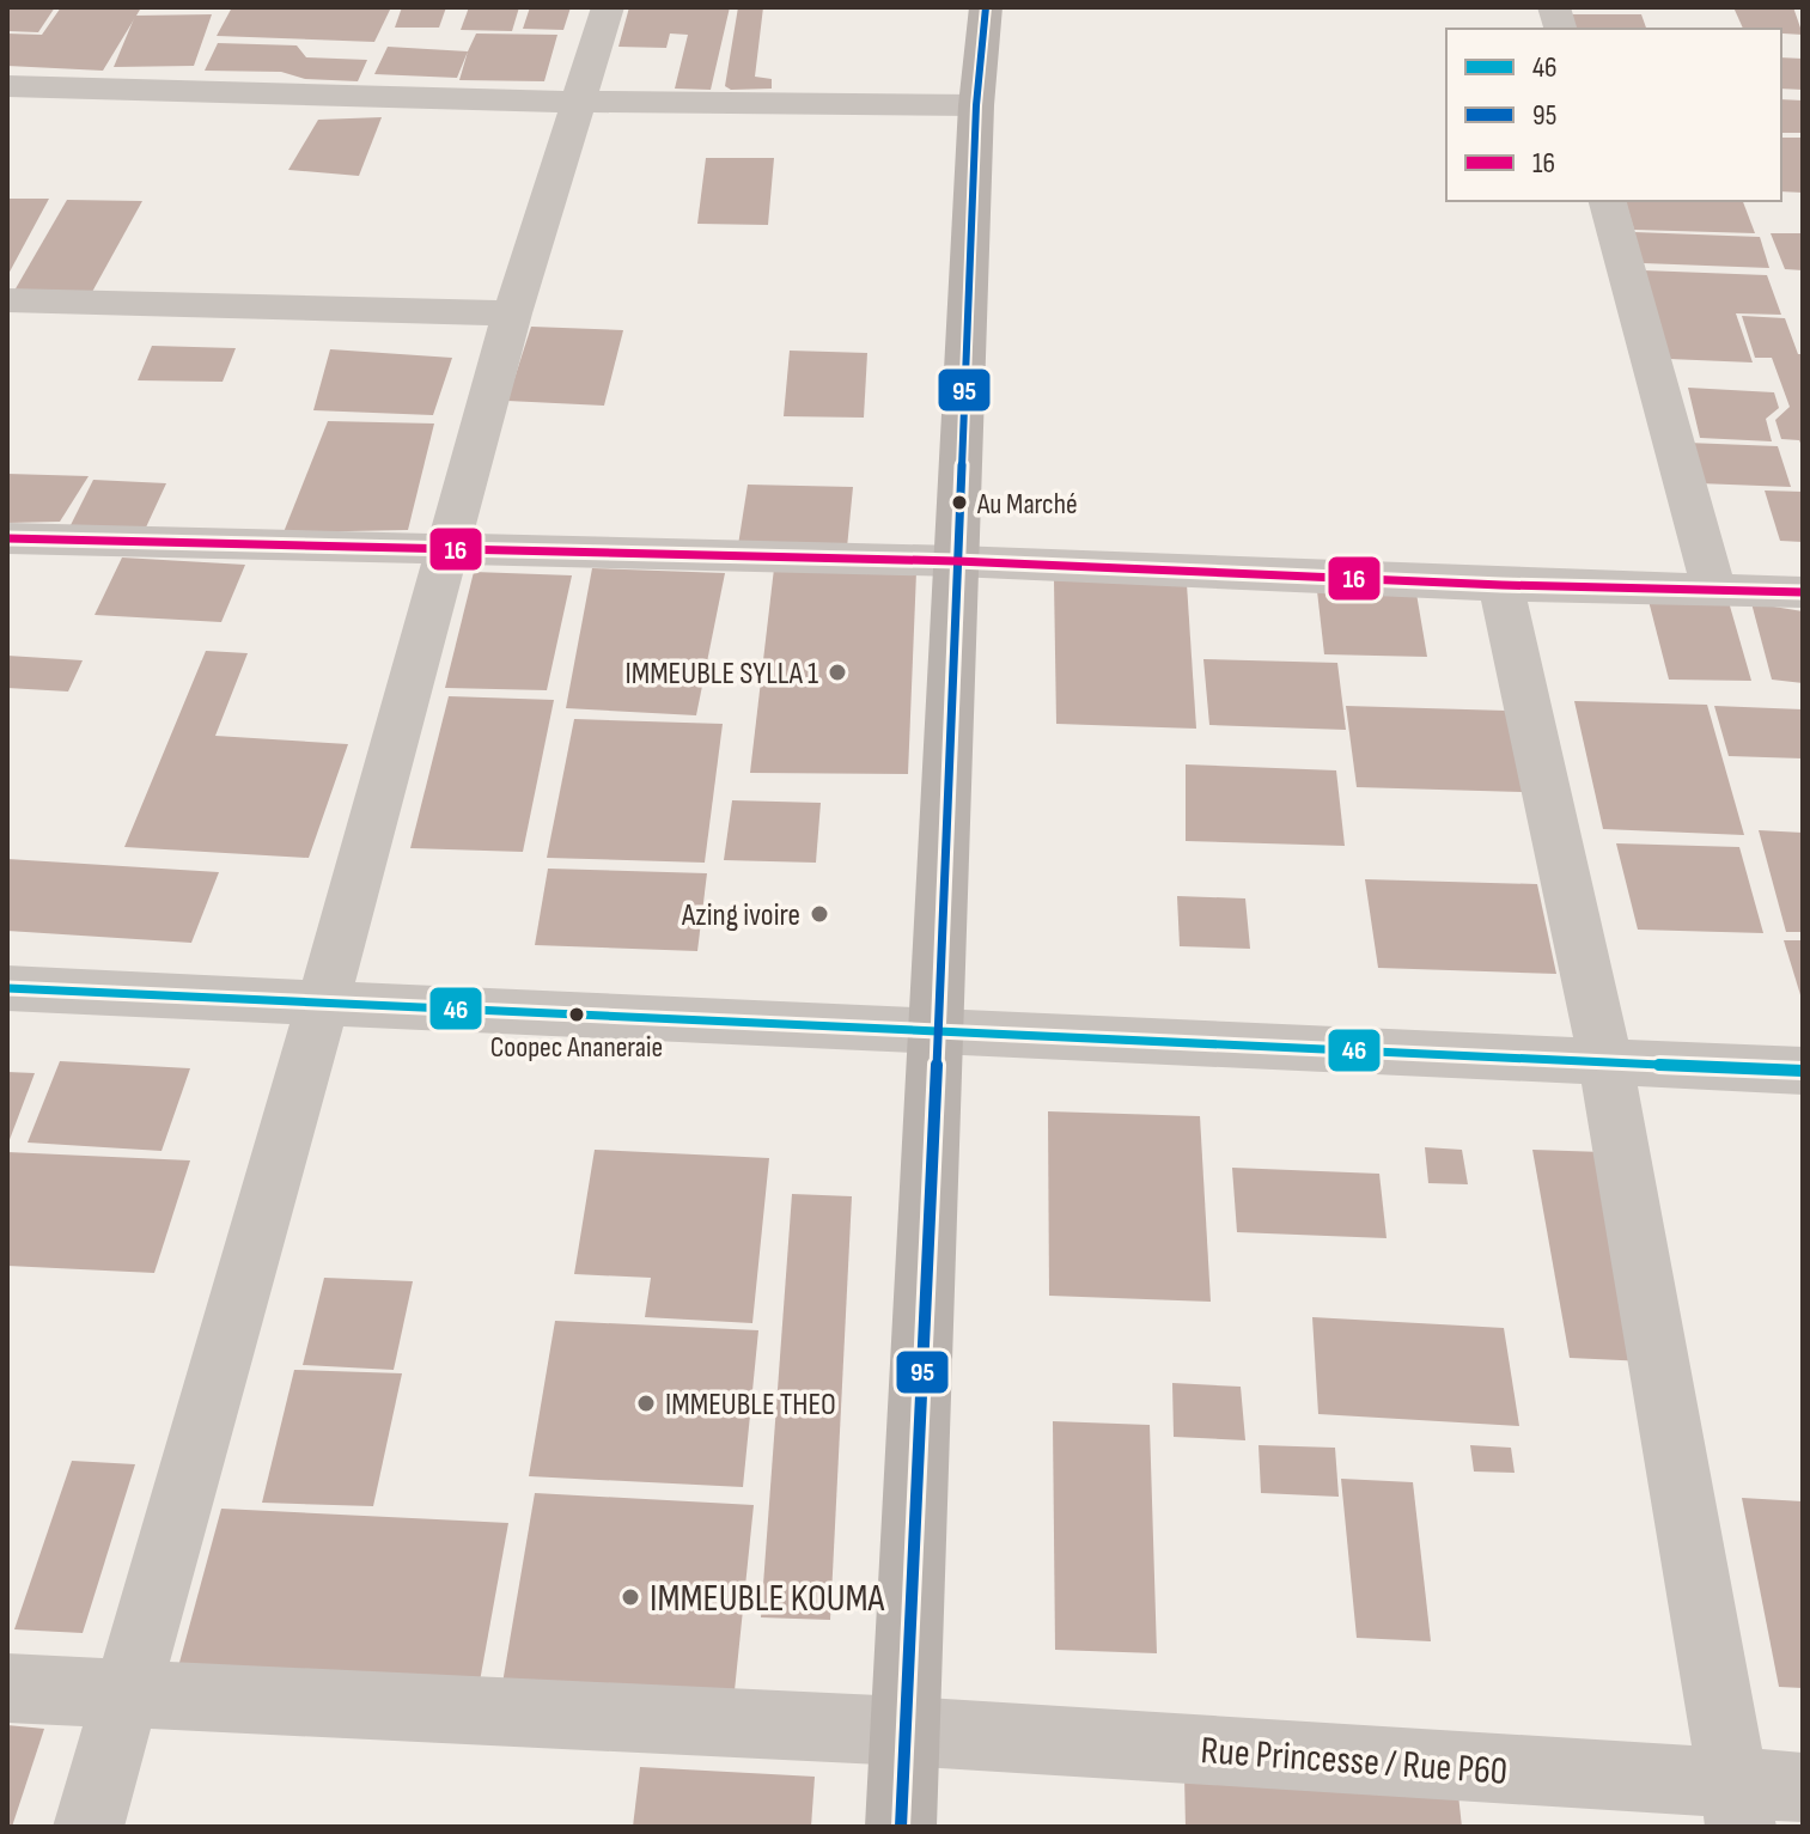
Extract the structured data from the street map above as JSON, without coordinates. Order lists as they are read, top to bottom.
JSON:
{
  "streets": {
    "street": ["Rue Princesse / Rue P60"]
  },
  "places": [
    "Au Marché",
    "IMMEUBLE SYLLA 1",
    "Azing ivoire",
    "Coopec Ananeraie",
    "IMMEUBLE THEO",
    "IMMEUBLE KOUMA"
  ],
  "lines": ["transit line 95", "transit line 16", "transit line 46"],
  "legend": ["46", "95", "16"]
}
